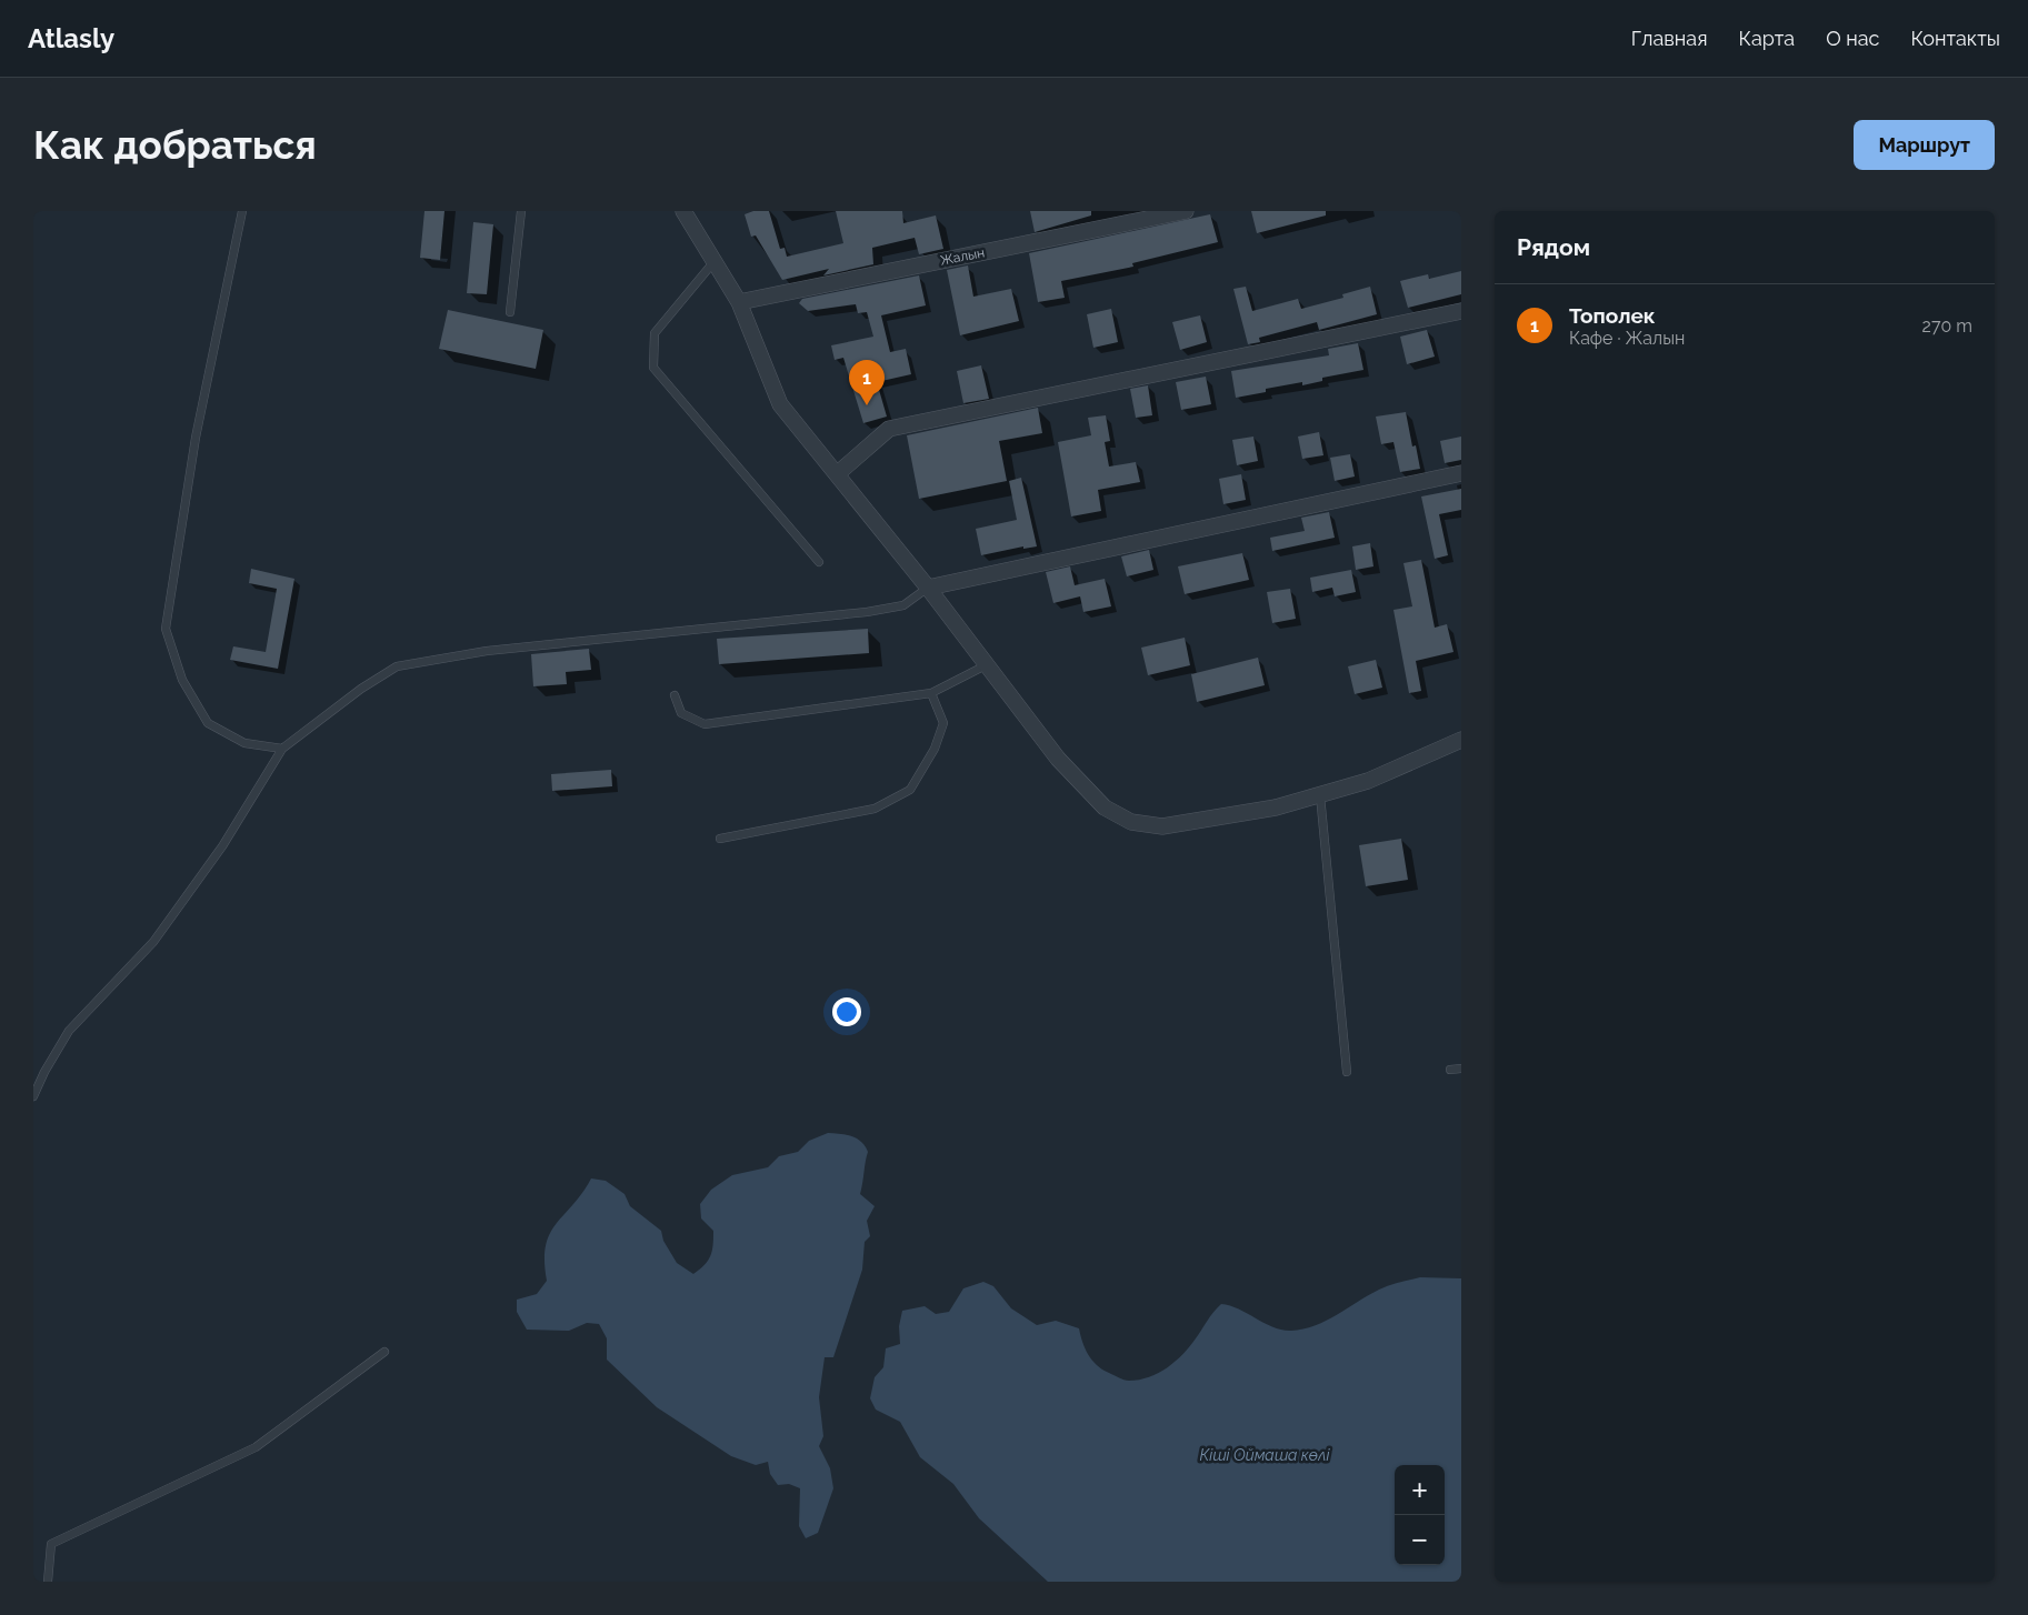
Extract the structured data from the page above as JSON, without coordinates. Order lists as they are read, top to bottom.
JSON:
{
  "streets": {
    "street": ["Жалын"]
  },
  "water": ["Кіші Оймаша көлi"],
  "page": {
    "header": "Atlasly",
    "nav": [
      "Главная",
      "Карта",
      "О нас",
      "Контакты"
    ],
    "buttons": "Маршрут",
    "title": "Как добраться",
    "heading": "Рядом",
    "list": [
      {
        "mark": "1",
        "name": "Тополек",
        "note": "Кафе · Жалын",
        "value": "270 m"
      }
    ],
    "pins": "1",
    "map_buttons": ["+", "−"]
  }
}
